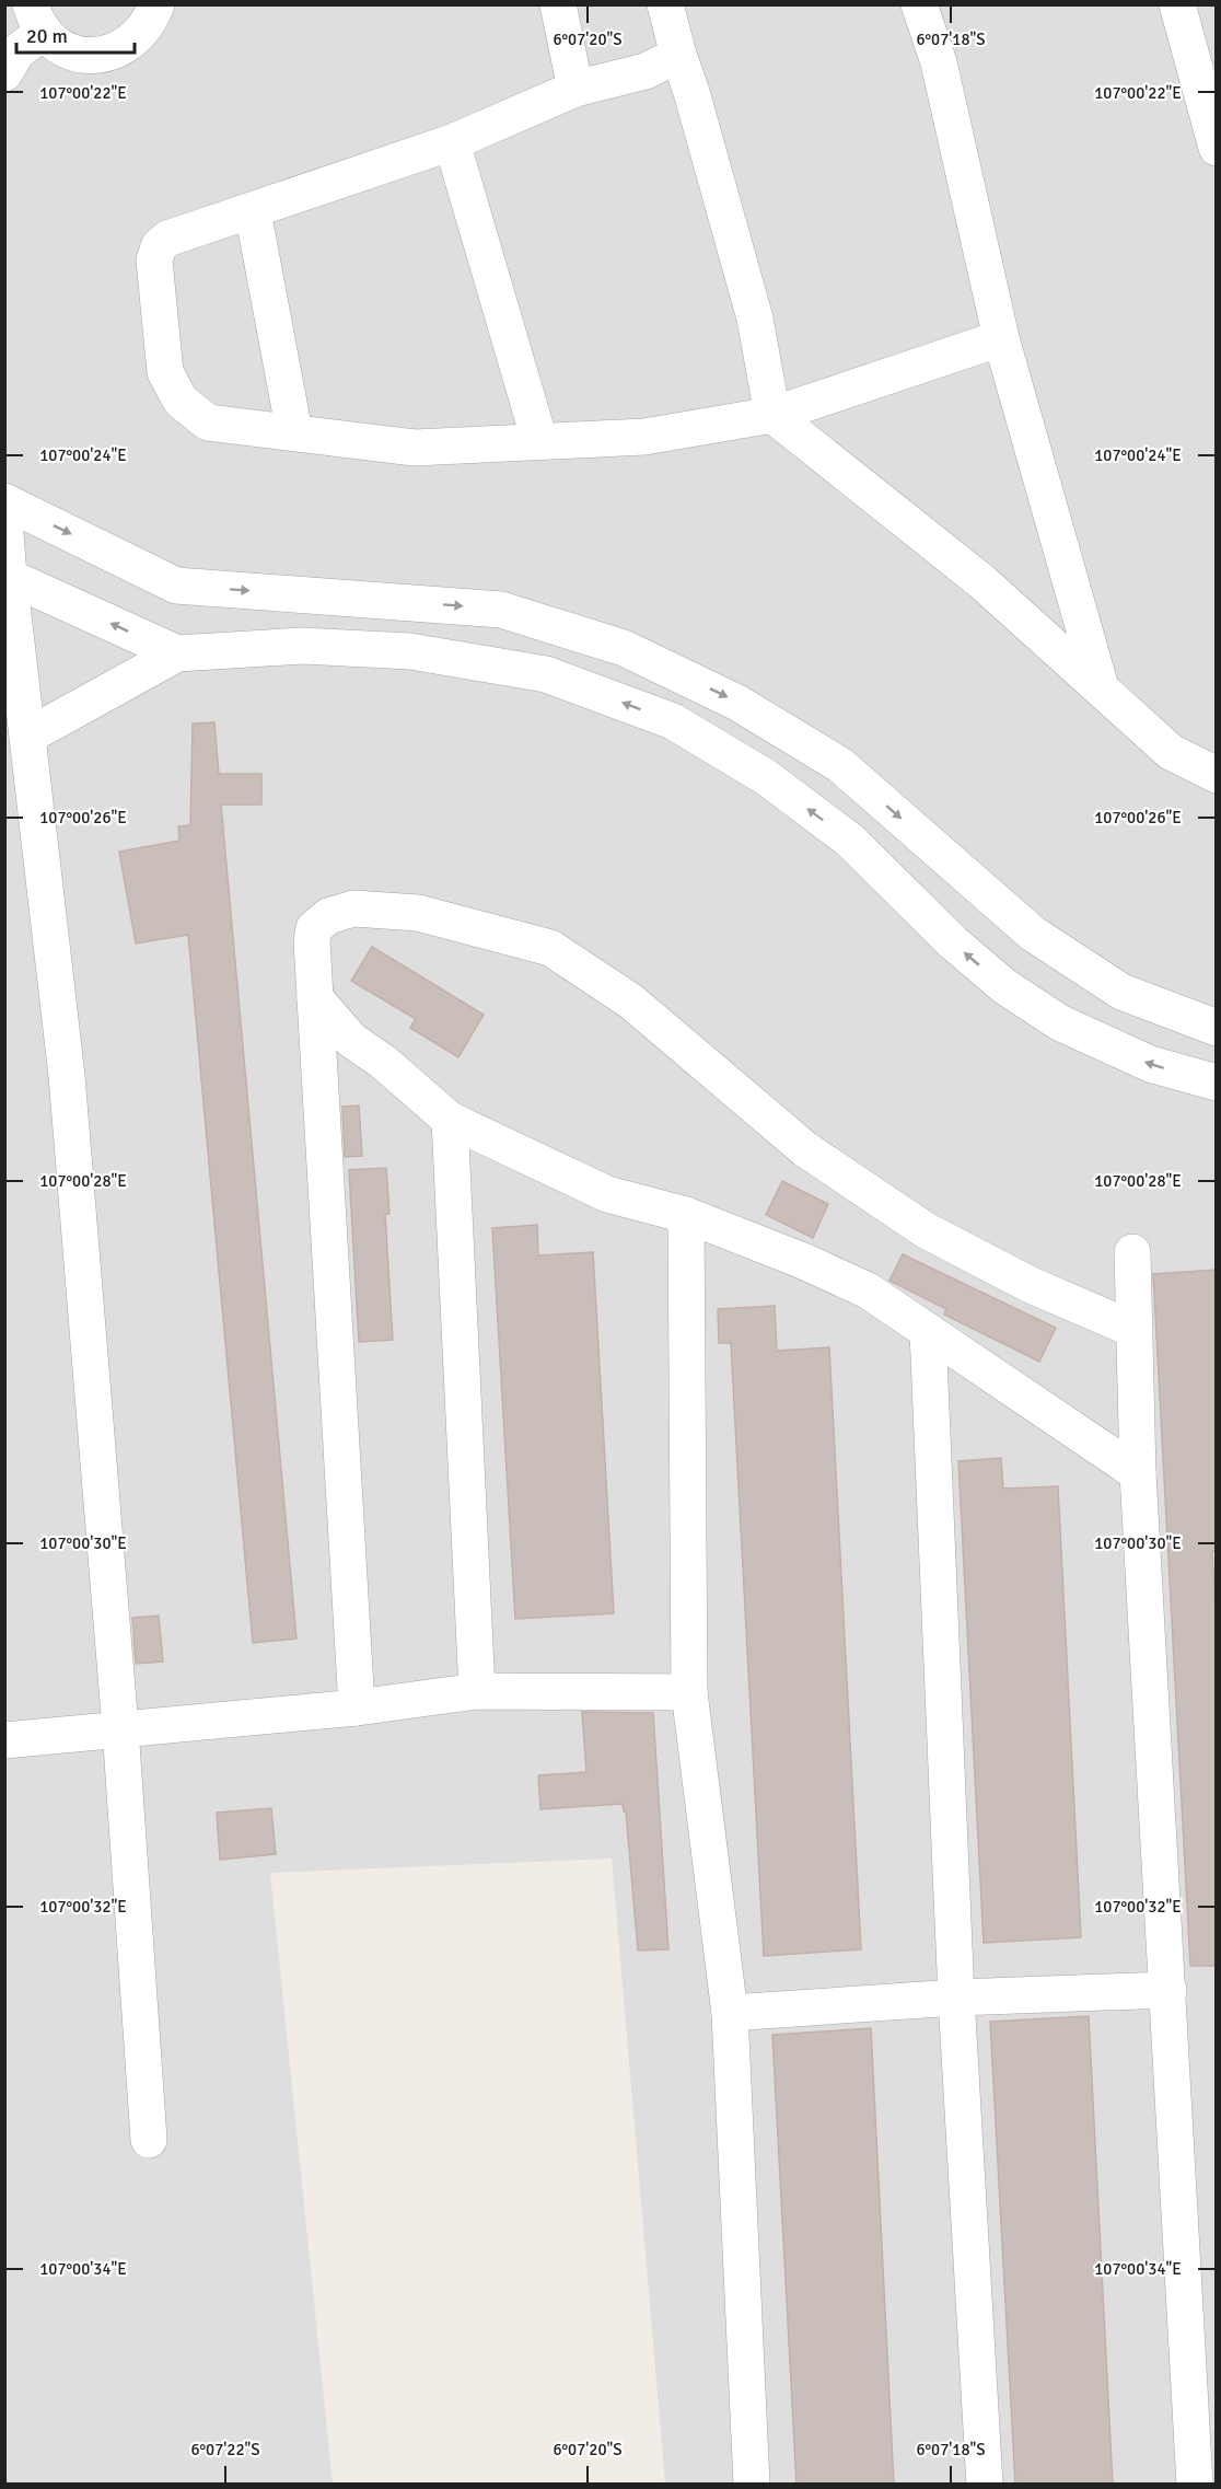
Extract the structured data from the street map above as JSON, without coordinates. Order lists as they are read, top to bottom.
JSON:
{
  "scale_bar": "20 m",
  "coordinates": [
    "6°07'20\"S",
    "6°07'18\"S",
    "107°00'22\"E",
    "107°00'24\"E",
    "107°00'26\"E",
    "107°00'28\"E",
    "107°00'30\"E",
    "107°00'32\"E",
    "107°00'34\"E",
    "6°07'22\"S"
  ]
}
